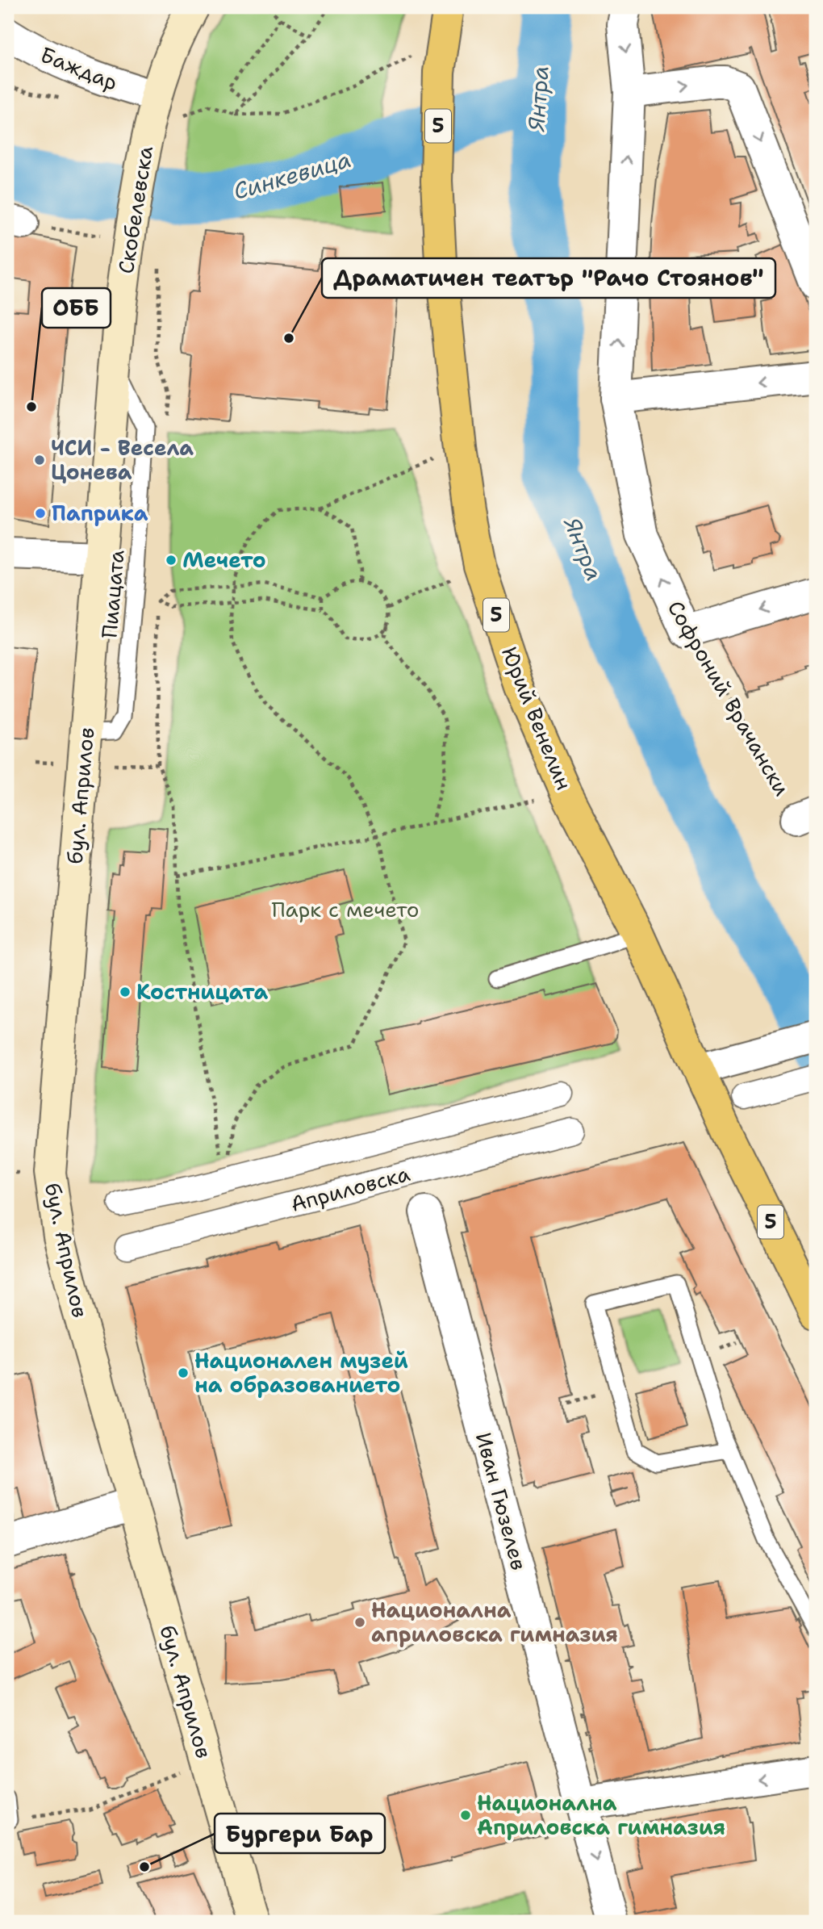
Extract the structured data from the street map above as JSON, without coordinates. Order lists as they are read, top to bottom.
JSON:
{
  "streets": {
    "main road": [
      "5",
      "Скобелевска",
      "Юрий Венелин",
      "бул. Априлов"
    ],
    "street": [
      "Баждар",
      "Софроний Врачански",
      "Априловска",
      "Иван Гюзелев"
    ],
    "lane": ["Пиацата"]
  },
  "crossings": [
    ["Баждар", "Скобелевска"],
    ["Скобелевска", "Пиацата"],
    ["Скобелевска", "бул. Априлов"],
    ["Пиацата", "бул. Априлов"]
  ],
  "water": ["Янтра", "Синкевица"],
  "parks": ["Парк с мечето"],
  "places": [
    "Драматичен театър \"Рачо Стоянов\"",
    "ОББ",
    "ЧСИ - Весела Цонева",
    "Паприка",
    "Мечето",
    "Костницата",
    "Национален музей на образованието",
    "Национална априловска гимназия",
    "Национална Априловска гимназия",
    "Бургери Бар"
  ]
}
